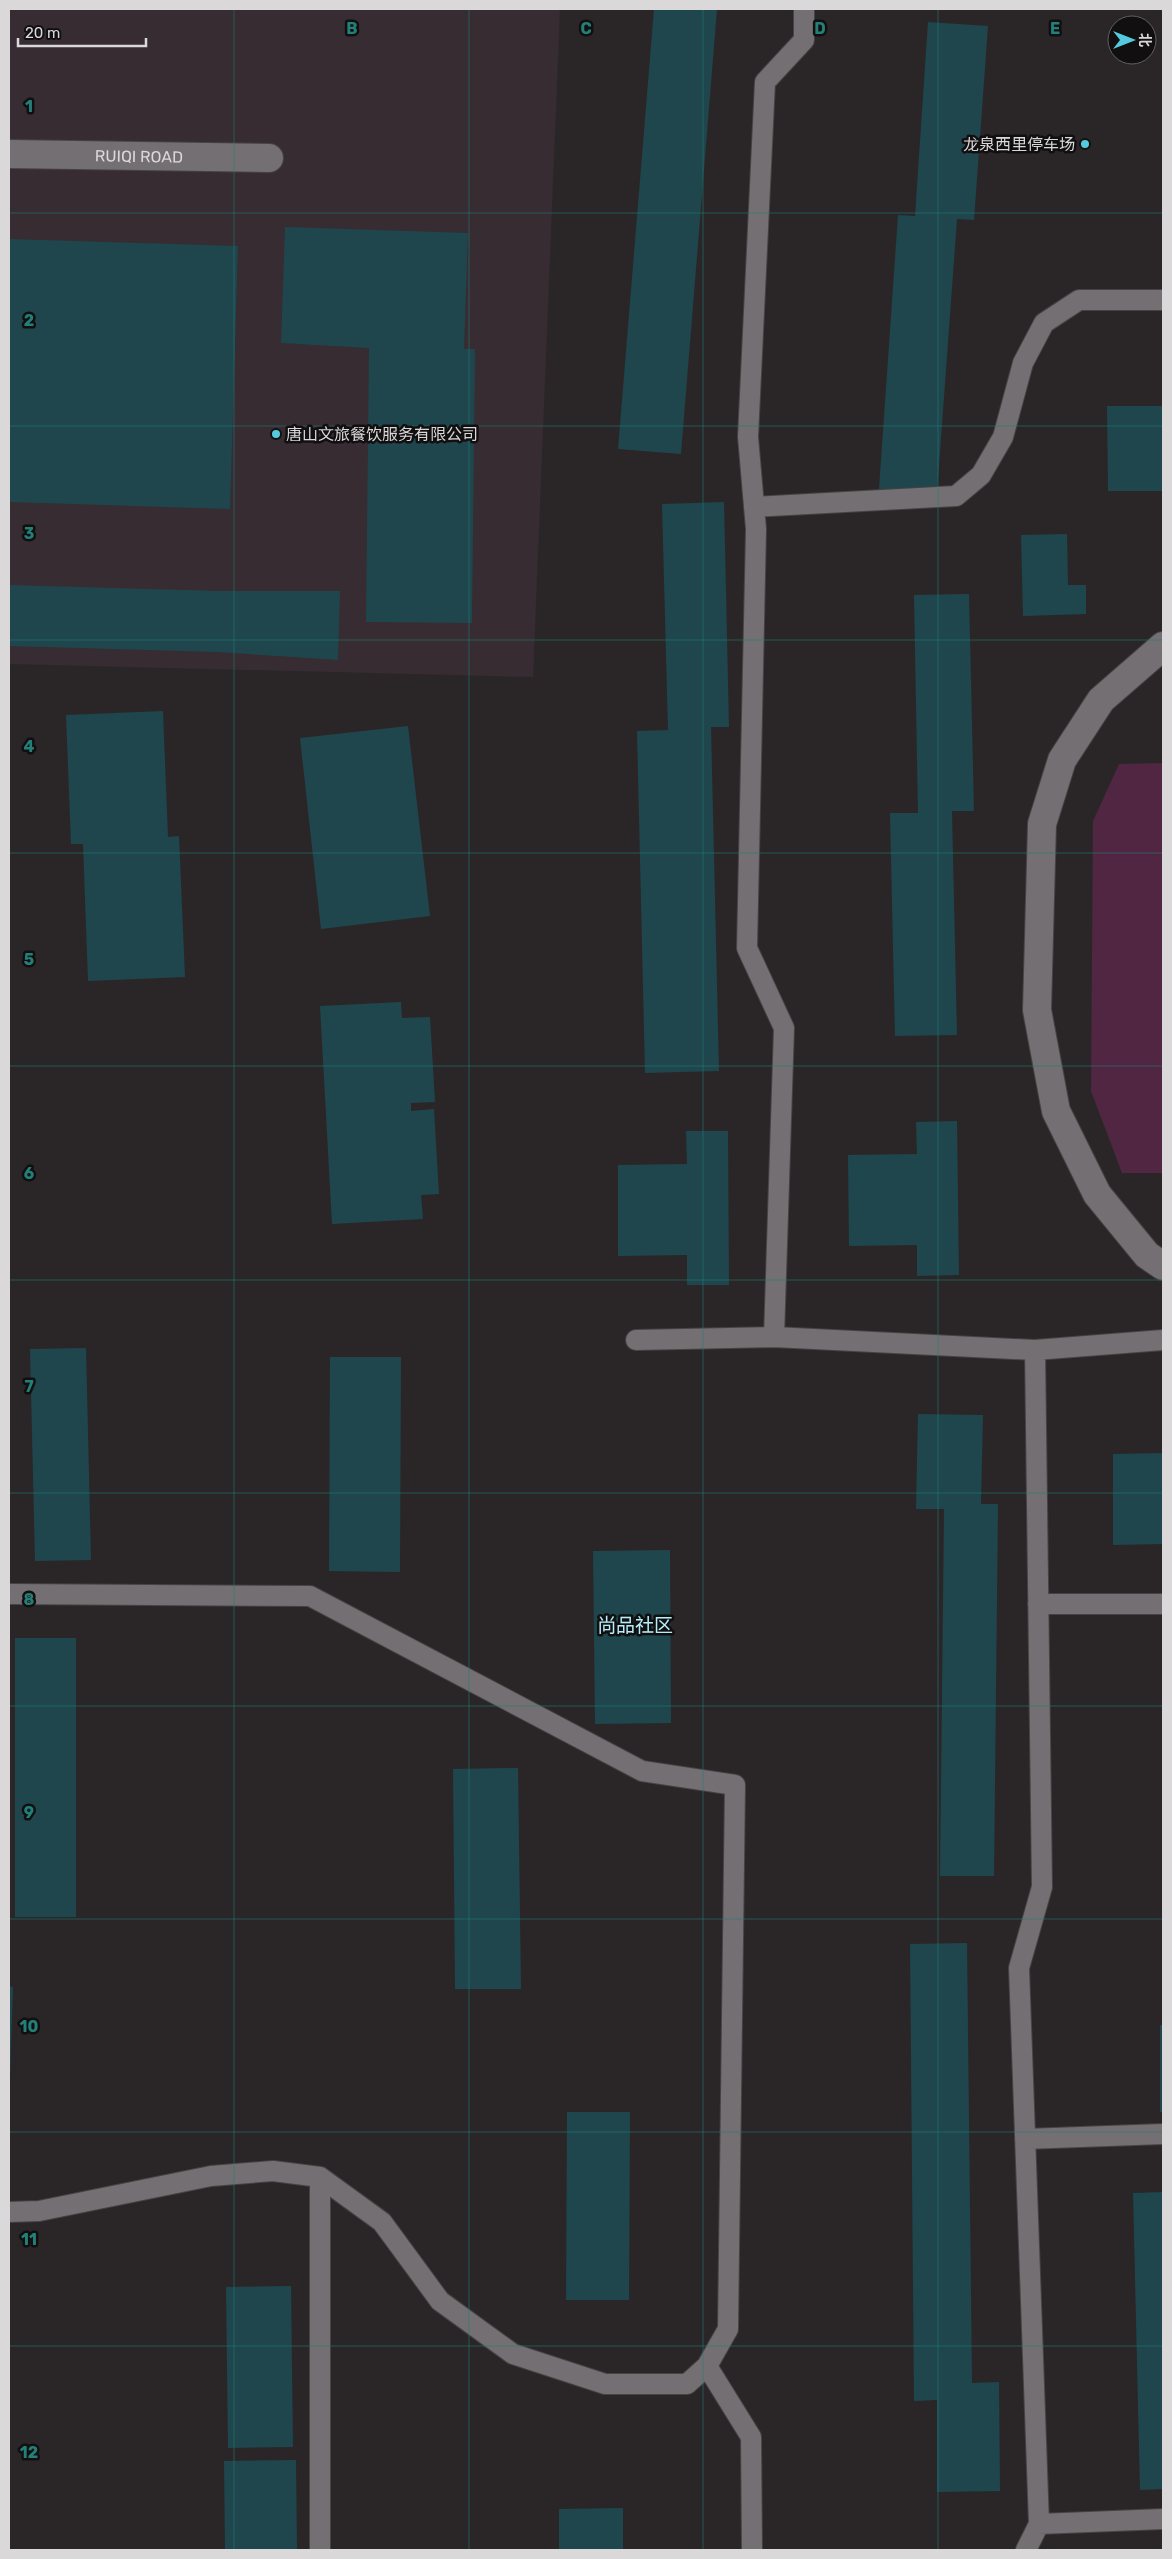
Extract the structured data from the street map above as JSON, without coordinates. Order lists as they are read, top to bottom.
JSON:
{
  "streets": {
    "street": ["RUIQI ROAD"]
  },
  "districts": ["尚品社区"],
  "places": ["龙泉西里停车场", "唐山文旅餐饮服务有限公司"],
  "scale_bar": "20 m",
  "north": "right",
  "grid": {
    "columns": [
      "B",
      "C",
      "D",
      "E"
    ],
    "rows": [
      "1",
      "2",
      "3",
      "4",
      "5",
      "6",
      "7",
      "8",
      "9",
      "10",
      "11",
      "12"
    ]
  }
}
